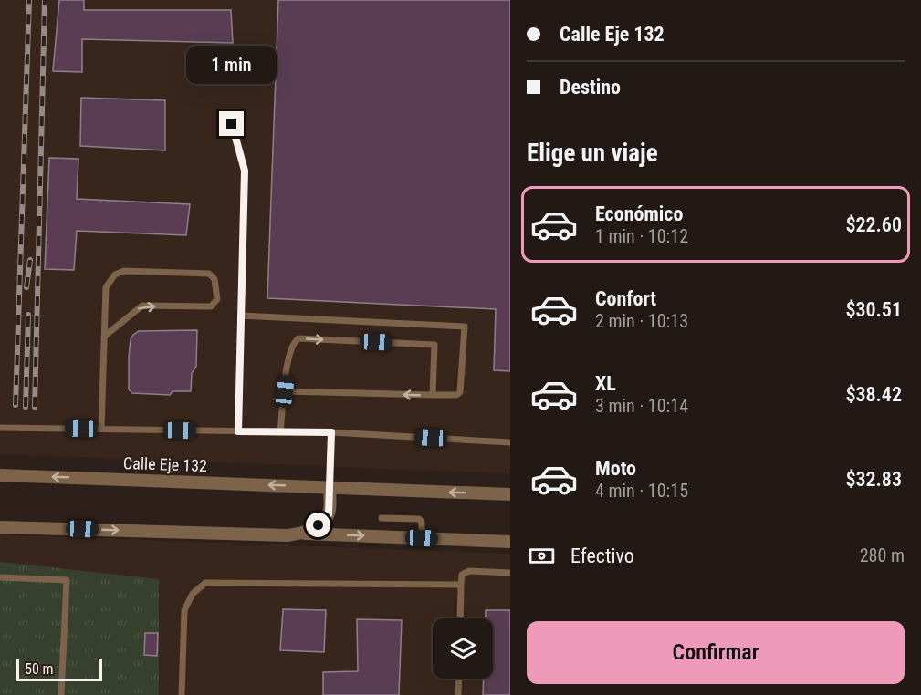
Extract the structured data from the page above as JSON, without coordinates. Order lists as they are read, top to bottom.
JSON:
{
  "streets": {
    "street": ["Calle Eje 132"]
  },
  "scale_bar": "50 m",
  "page": {
    "banner": ["Calle Eje 132", "Destino"],
    "bubble": "1 min",
    "heading": "Elige un viaje",
    "list": [
      {
        "name": "Económico",
        "note": "1 min · 10:12",
        "value": "$22.60"
      },
      {
        "name": "Confort",
        "note": "2 min · 10:13",
        "value": "$30.51"
      },
      {
        "name": "XL",
        "note": "3 min · 10:14",
        "value": "$38.42"
      },
      {
        "name": "Moto",
        "note": "4 min · 10:15",
        "value": "$32.83"
      }
    ],
    "pay": ["Efectivo", "280 m"],
    "buttons": "Confirmar",
    "scale": "50 m"
  }
}
